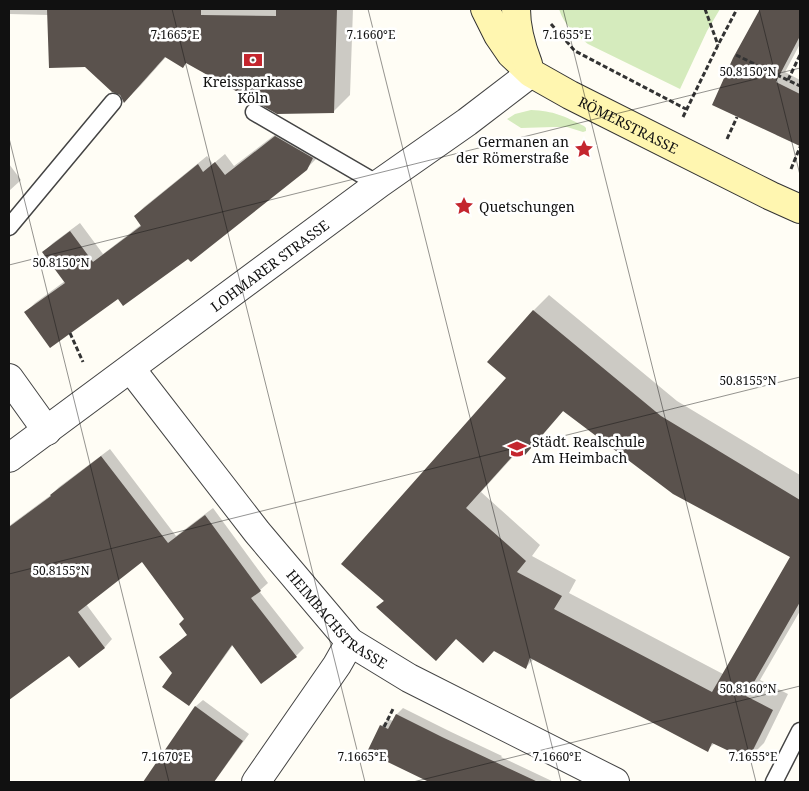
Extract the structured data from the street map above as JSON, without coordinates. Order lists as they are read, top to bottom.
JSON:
{
  "streets": {
    "street": ["RÖMERSTRASSE", "LOHMARER STRASSE", "HEIMBACHSTRASSE"]
  },
  "crossings": [
    ["RÖMERSTRASSE", "LOHMARER STRASSE"],
    ["LOHMARER STRASSE", "HEIMBACHSTRASSE"]
  ],
  "places": {
    "bank": ["Kreissparkasse Köln"],
    "place": ["Germanen an der Römerstraße", "Quetschungen"],
    "school or university": ["Städt. Realschule Am Heimbach"]
  },
  "coordinates": [
    "7.1665°E",
    "7.1660°E",
    "7.1655°E",
    "50.8150°N",
    "50.8155°N",
    "50.8160°N",
    "7.1670°E"
  ]
}
